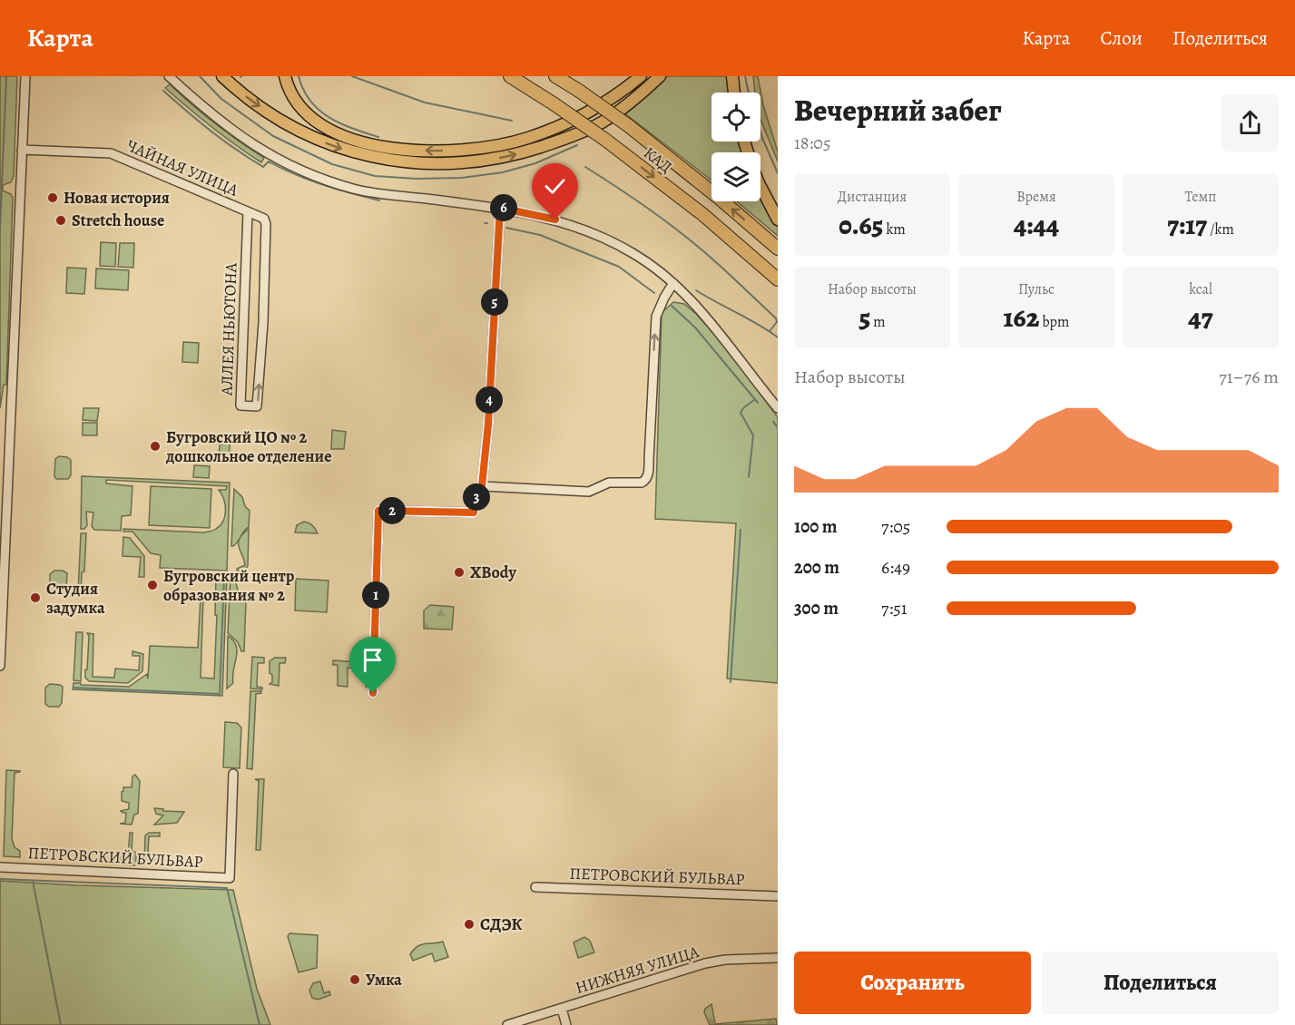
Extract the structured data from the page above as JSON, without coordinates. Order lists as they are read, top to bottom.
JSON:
{
  "streets": {
    "highway": ["КАД"],
    "street": [
      "ЧАЙНАЯ УЛИЦА",
      "АЛЛЕЯ НЬЮТОНА",
      "ПЕТРОВСКИЙ БУЛЬВАР",
      "НИЖНЯЯ УЛИЦА"
    ]
  },
  "crossings": [
    ["ЧАЙНАЯ УЛИЦА", "АЛЛЕЯ НЬЮТОНА"]
  ],
  "places": [
    "Новая история",
    "Stretch house",
    "Бугровский ЦО № 2 дошкольное отделение",
    "XBody",
    "Бугровский центр образования № 2",
    "Студия задумка",
    "СДЭК",
    "Умка"
  ],
  "page": {
    "header": "Карта",
    "nav": ["Карта", "Слои", "Поделиться"],
    "heading": ["Вечерний забег", "18:05"],
    "stats": [
      ["Дистанция", "0.65 km"],
      ["Время", "4:44"],
      ["Темп", "7:17 /km"],
      ["Набор высоты", "5 m"],
      ["Пульс", "162 bpm"],
      ["kcal", "47"]
    ],
    "pins": [
      "6",
      "5",
      "4",
      "3",
      "2",
      "1"
    ],
    "chart": ["Набор высоты", "71–76 m"],
    "list": [
      {
        "name": "100 m",
        "note": "7:05"
      },
      {
        "name": "200 m",
        "note": "6:49"
      },
      {
        "name": "300 m",
        "note": "7:51"
      }
    ],
    "buttons": ["Сохранить", "Поделиться"]
  }
}
